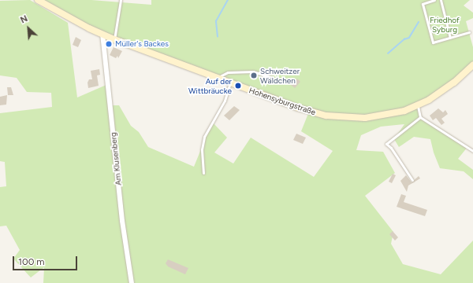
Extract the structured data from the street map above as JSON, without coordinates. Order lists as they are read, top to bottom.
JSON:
{
  "streets": {
    "main road": ["Hohensyburgstraße"],
    "street": ["Am Klusenberg"]
  },
  "crossings": [
    ["Hohensyburgstraße", "Am Klusenberg"]
  ],
  "parks": ["Friedhof Syburg"],
  "places": ["Müller's Backes", "Schweitzer Wäldchen", "Auf der Wittbräucke"],
  "scale_bar": "100 m",
  "north": "top left"
}
